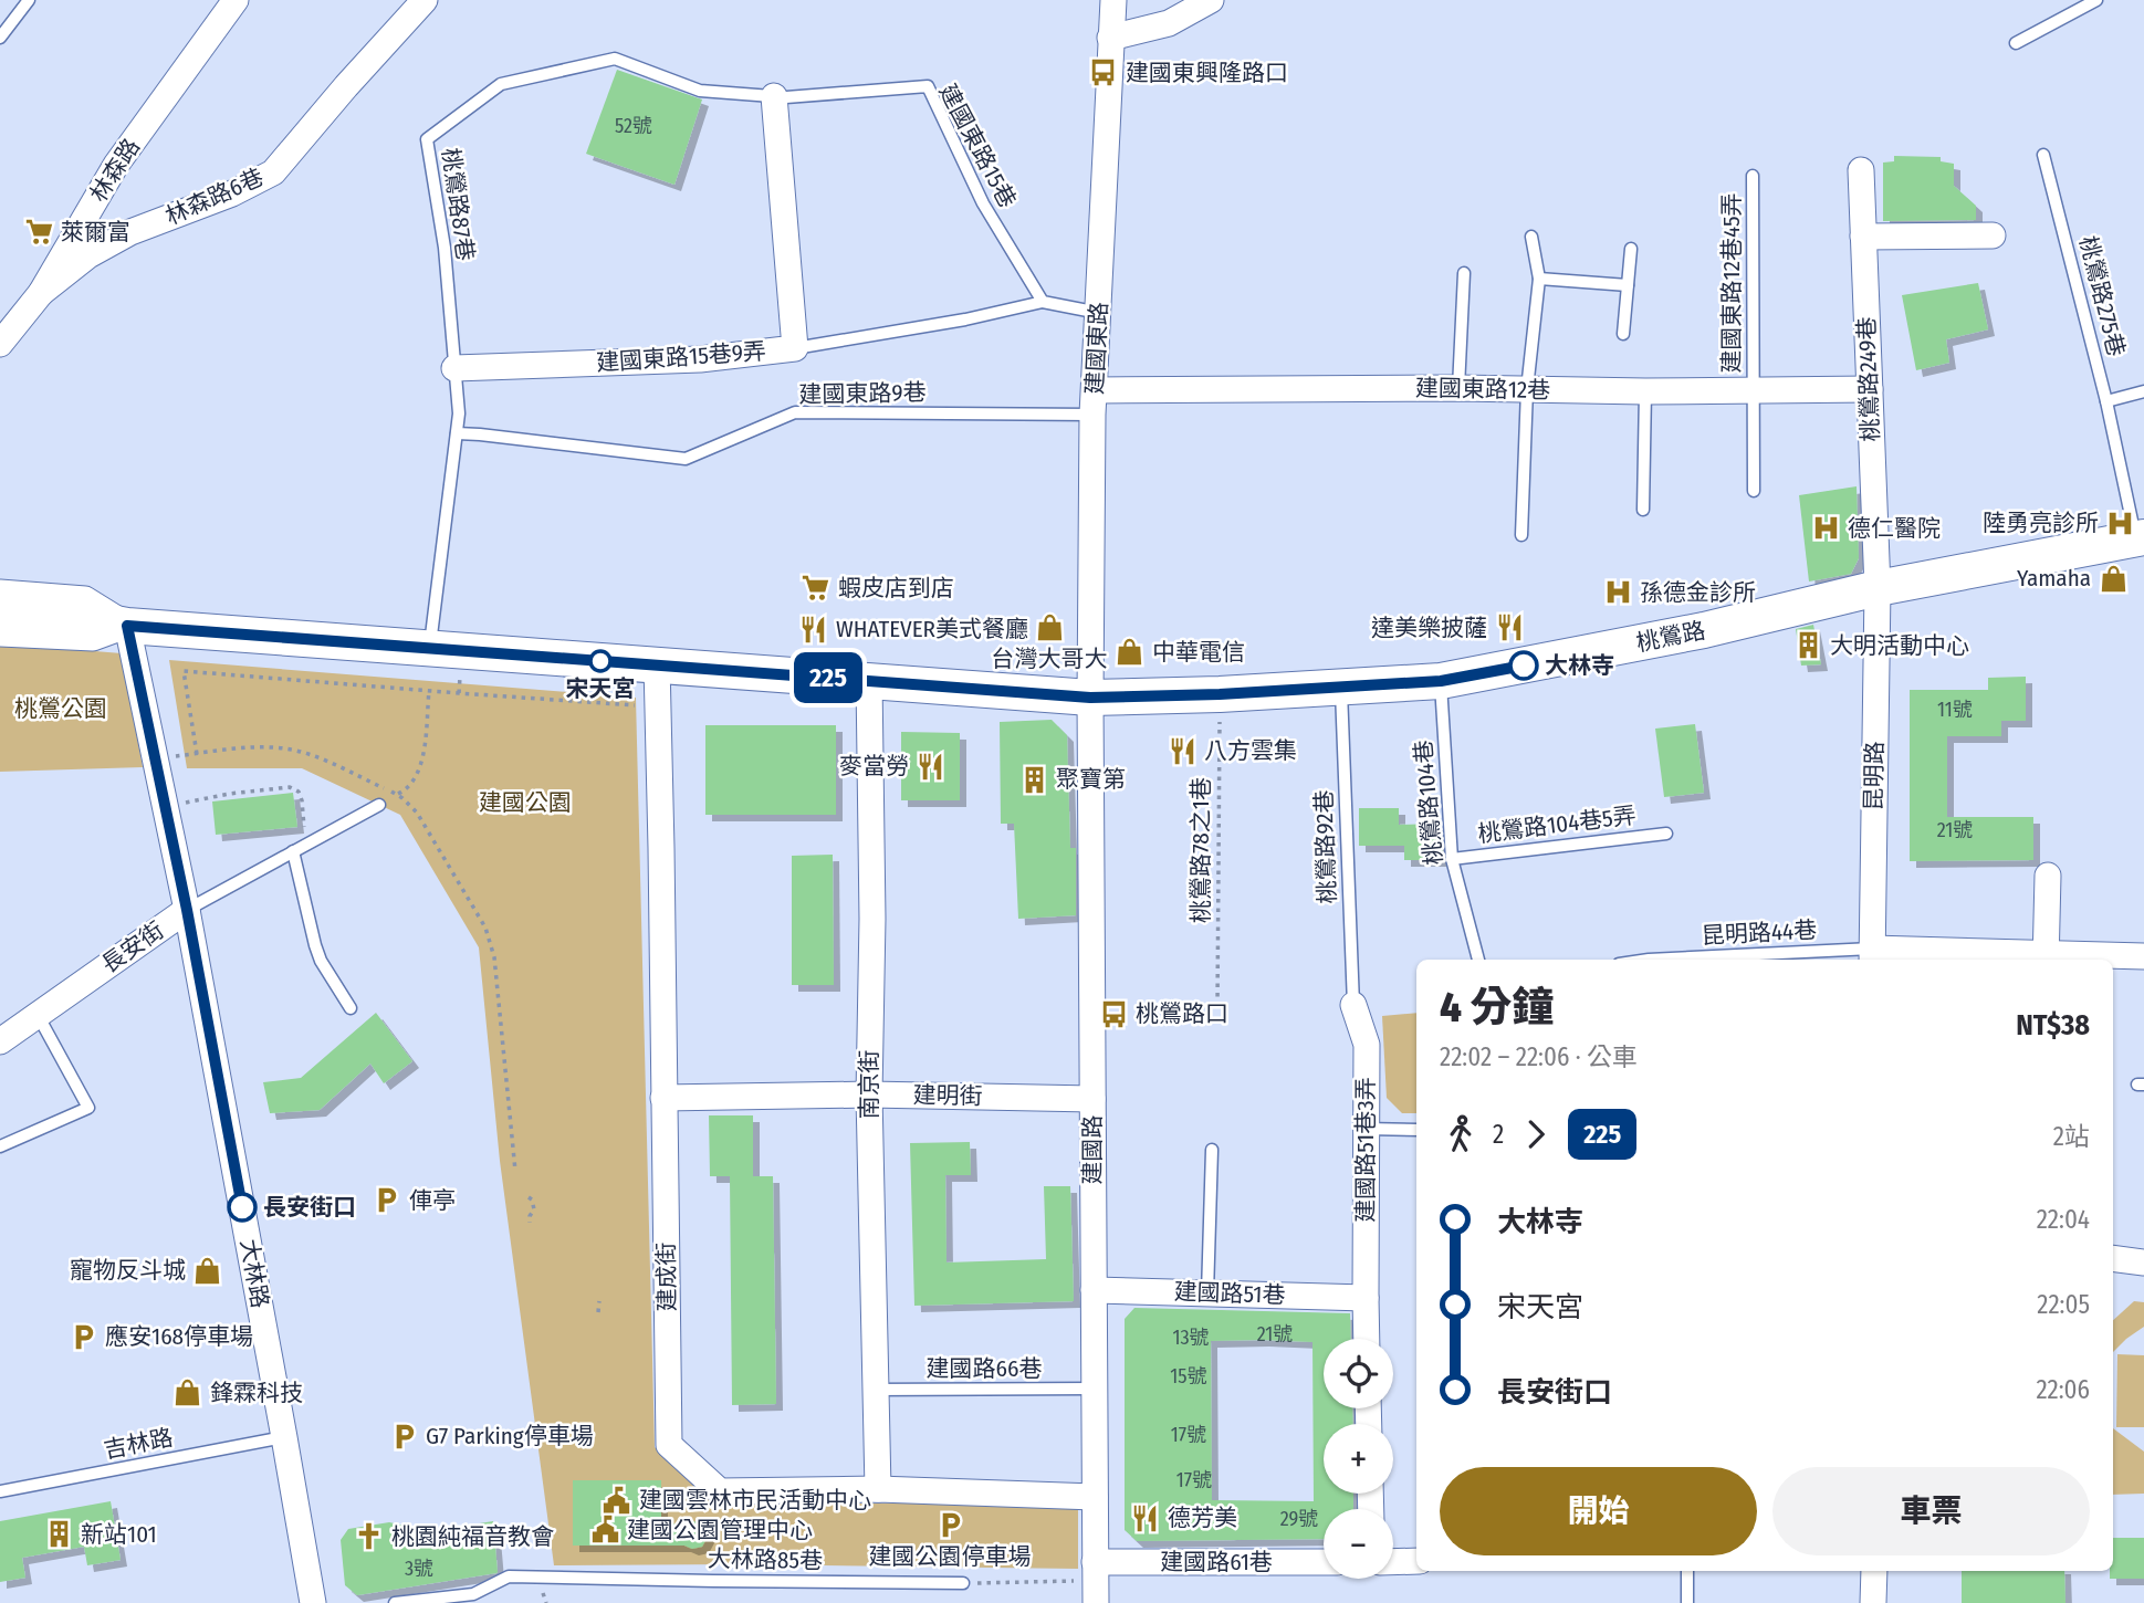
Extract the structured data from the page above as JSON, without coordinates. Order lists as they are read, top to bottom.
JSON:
{
  "streets": {
    "main road": ["桃鶯路"],
    "street": [
      "林森路",
      "林森路6巷",
      "建國東路",
      "建國東路15巷9弄",
      "桃鶯路249巷",
      "建國東路12巷",
      "昆明路",
      "長安街",
      "南京街",
      "建明街",
      "建國路",
      "建國路51巷3弄",
      "大林路",
      "建成街",
      "建國路51巷",
      "建國路61巷"
    ],
    "lane": [
      "建國東路15巷",
      "桃鶯路87巷",
      "建國東路12巷45弄",
      "桃鶯路275巷",
      "建國東路9巷",
      "桃鶯路104巷",
      "桃鶯路104巷5弄",
      "桃鶯路92巷",
      "昆明路44巷",
      "建國路66巷",
      "吉林路",
      "大林路85巷"
    ],
    "path": ["桃鶯路78之1巷"]
  },
  "crossings": [
    ["建國東路15巷", "桃鶯路87巷"],
    ["建國東路15巷", "建國東路15巷9弄"],
    ["林森路", "林森路6巷"],
    ["桃鶯路87巷", "建國東路15巷9弄"],
    ["桃鶯路87巷", "建國東路9巷"],
    ["桃鶯路87巷", "桃鶯路"],
    ["建國東路12巷45弄", "建國東路12巷"],
    ["桃鶯路275巷", "桃鶯路"],
    ["建國東路", "建國東路12巷"],
    ["建國東路", "建國東路9巷"],
    ["建國東路", "桃鶯路"],
    ["建國東路", "建國路"],
    ["桃鶯路249巷", "建國東路12巷"],
    ["桃鶯路249巷", "桃鶯路"],
    ["桃鶯路249巷", "昆明路"],
    ["建國東路12巷", "建國東路9巷"],
    ["桃鶯路", "昆明路"],
    ["桃鶯路", "桃鶯路104巷"],
    ["桃鶯路", "桃鶯路92巷"],
    ["桃鶯路", "桃鶯路78之1巷"],
    ["桃鶯路", "南京街"],
    ["桃鶯路", "建國路"],
    ["桃鶯路", "大林路"],
    ["桃鶯路", "建成街"],
    ["昆明路", "昆明路44巷"],
    ["桃鶯路104巷", "桃鶯路104巷5弄"],
    ["桃鶯路92巷", "建國路51巷3弄"],
    ["長安街", "大林路"],
    ["南京街", "建明街"],
    ["南京街", "建成街"],
    ["南京街", "建國路66巷"],
    ["建明街", "建國路"],
    ["建明街", "建成街"],
    ["建國路", "建成街"],
    ["建國路", "建國路51巷"],
    ["建國路", "建國路66巷"],
    ["建國路", "建國路61巷"],
    ["建國路51巷3弄", "建國路51巷"],
    ["大林路", "吉林路"]
  ],
  "parks": ["桃鶯公園", "建國公園"],
  "places": {
    "bus stop": ["建國東興隆路口", "桃鶯路口"],
    "supermarket": ["萊爾富", "蝦皮店到店"],
    "hospital": ["陸勇亮診所", "德仁醫院", "孫德金診所"],
    "shop": [
      "Yamaha",
      "台灣大哥大",
      "中華電信",
      "寵物反斗城",
      "鋒霖科技"
    ],
    "restaurant": [
      "達美樂披薩",
      "WHATEVER美式餐廳",
      "八方雲集",
      "麥當勞",
      "德芳美"
    ],
    "building": ["大明活動中心", "聚寶第", "新站101"],
    "other": ["宋天宮", "大林寺", "長安街口"],
    "parking": [
      "俥亭",
      "應安168停車場",
      "G7 Parking停車場",
      "建國公園停車場"
    ],
    "public building": ["建國雲林市民活動中心", "建國公園管理中心"],
    "church": ["桃園純福音教會"]
  },
  "lines": ["bus line 225"],
  "house_numbers": [
    "52號",
    "11號",
    "21號",
    "21號",
    "13號",
    "15號",
    "17號",
    "17號",
    "29號",
    "3號"
  ],
  "page": {
    "on_map": "225",
    "heading": ["4 分鐘", "22:02 – 22:06 · 公車", "NT$38"],
    "legs": ["2", "225", "2站"],
    "list": [
      {
        "name": "大林寺",
        "value": "22:04"
      },
      {
        "name": "宋天宮",
        "value": "22:05"
      },
      {
        "name": "長安街口",
        "value": "22:06"
      }
    ],
    "map_buttons": ["+", "−"],
    "buttons": ["開始", "車票"]
  }
}
